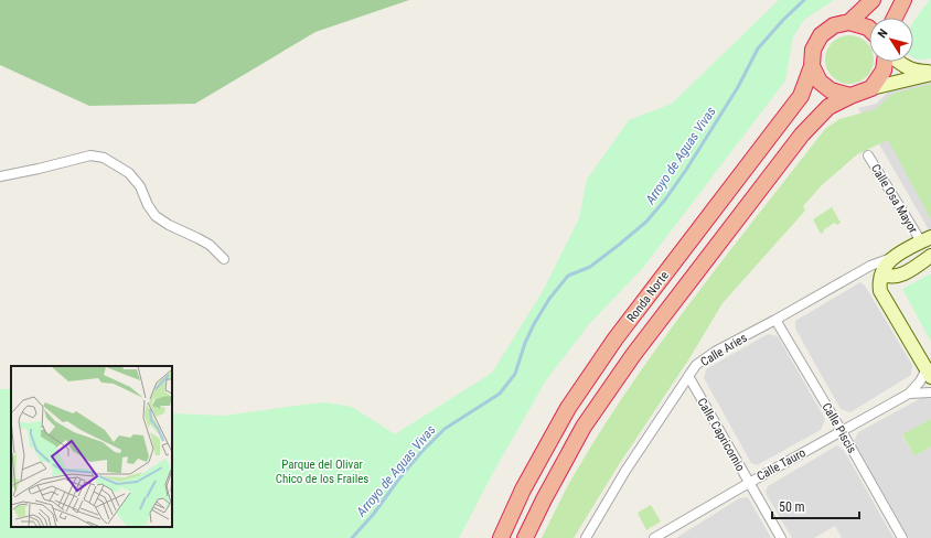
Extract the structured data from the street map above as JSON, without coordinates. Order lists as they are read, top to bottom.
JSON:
{
  "streets": {
    "highway": ["Ronda Norte"],
    "main road": ["Calle Aries"],
    "street": [
      "Calle Osa Mayor",
      "Calle Piscis",
      "Calle Capricornio",
      "Calle Tauro"
    ]
  },
  "crossings": [
    ["Calle Osa Mayor", "Calle Aries"],
    ["Calle Aries", "Calle Piscis"],
    ["Calle Aries", "Calle Capricornio"],
    ["Calle Piscis", "Calle Tauro"],
    ["Calle Capricornio", "Calle Tauro"]
  ],
  "water": ["Arroyo de Aguas Vivas"],
  "parks": ["Parque del Olivar Chico de los Frailes"],
  "scale_bar": "50 m",
  "north": "top left"
}
